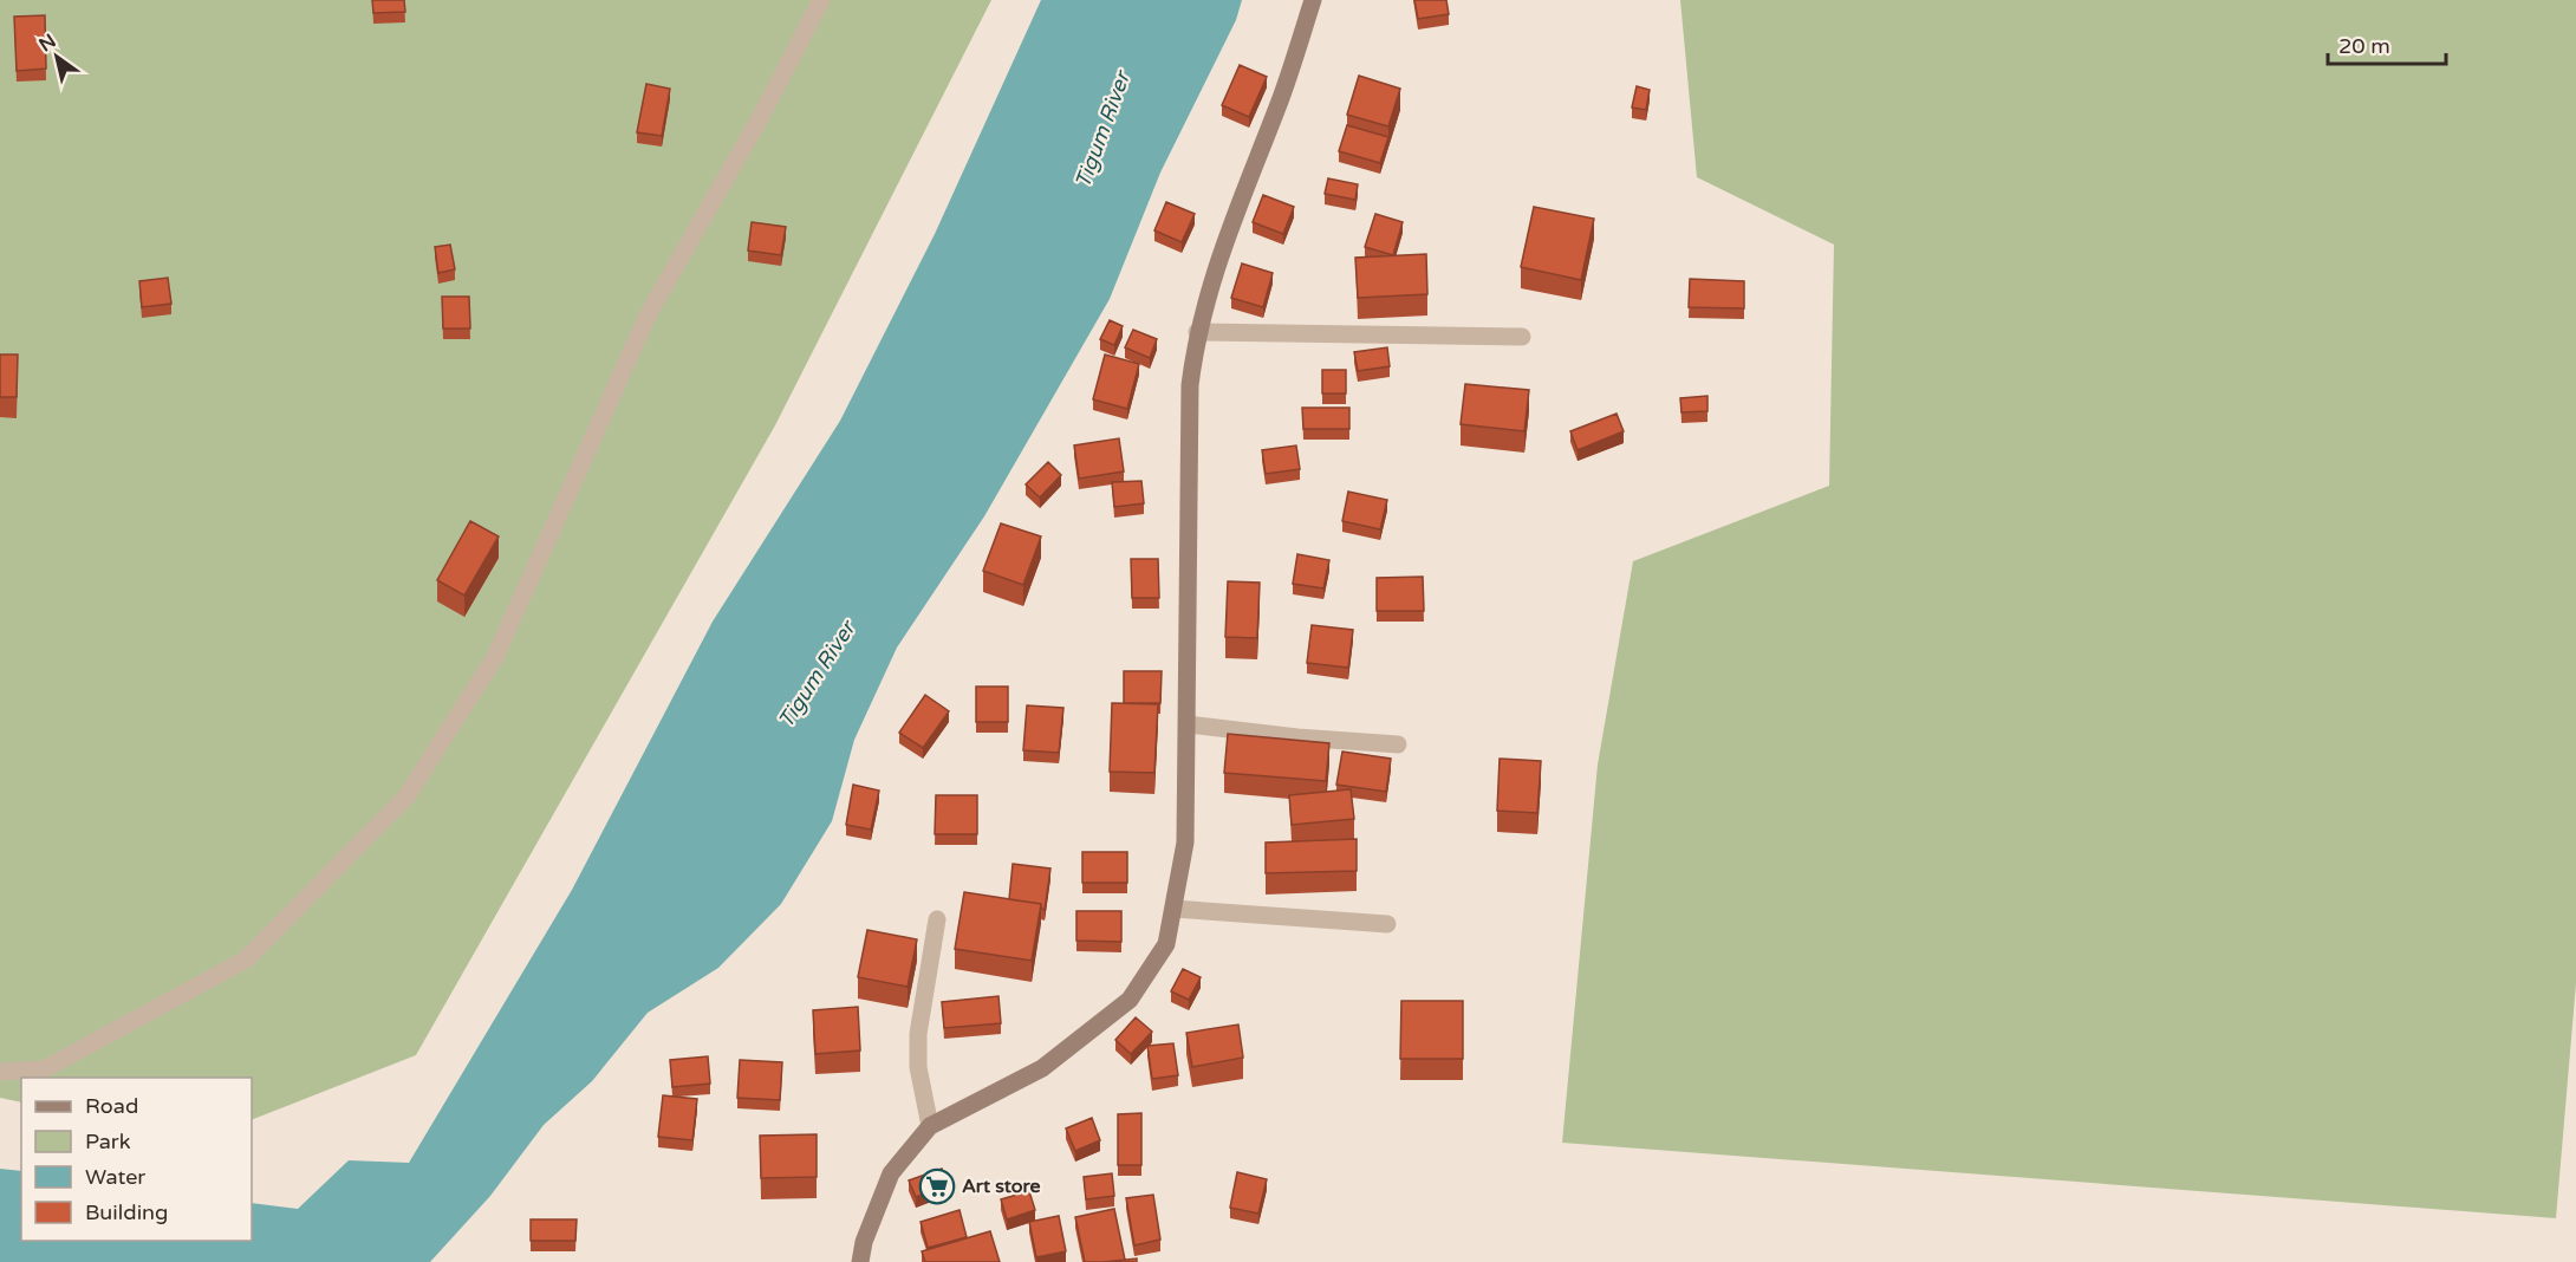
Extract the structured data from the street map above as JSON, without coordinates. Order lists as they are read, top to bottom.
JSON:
{
  "water": ["Tigum River"],
  "places": {
    "supermarket": ["Art store"]
  },
  "legend": [
    "Road",
    "Park",
    "Water",
    "Building"
  ],
  "scale_bar": "20 m",
  "north": "top left"
}
